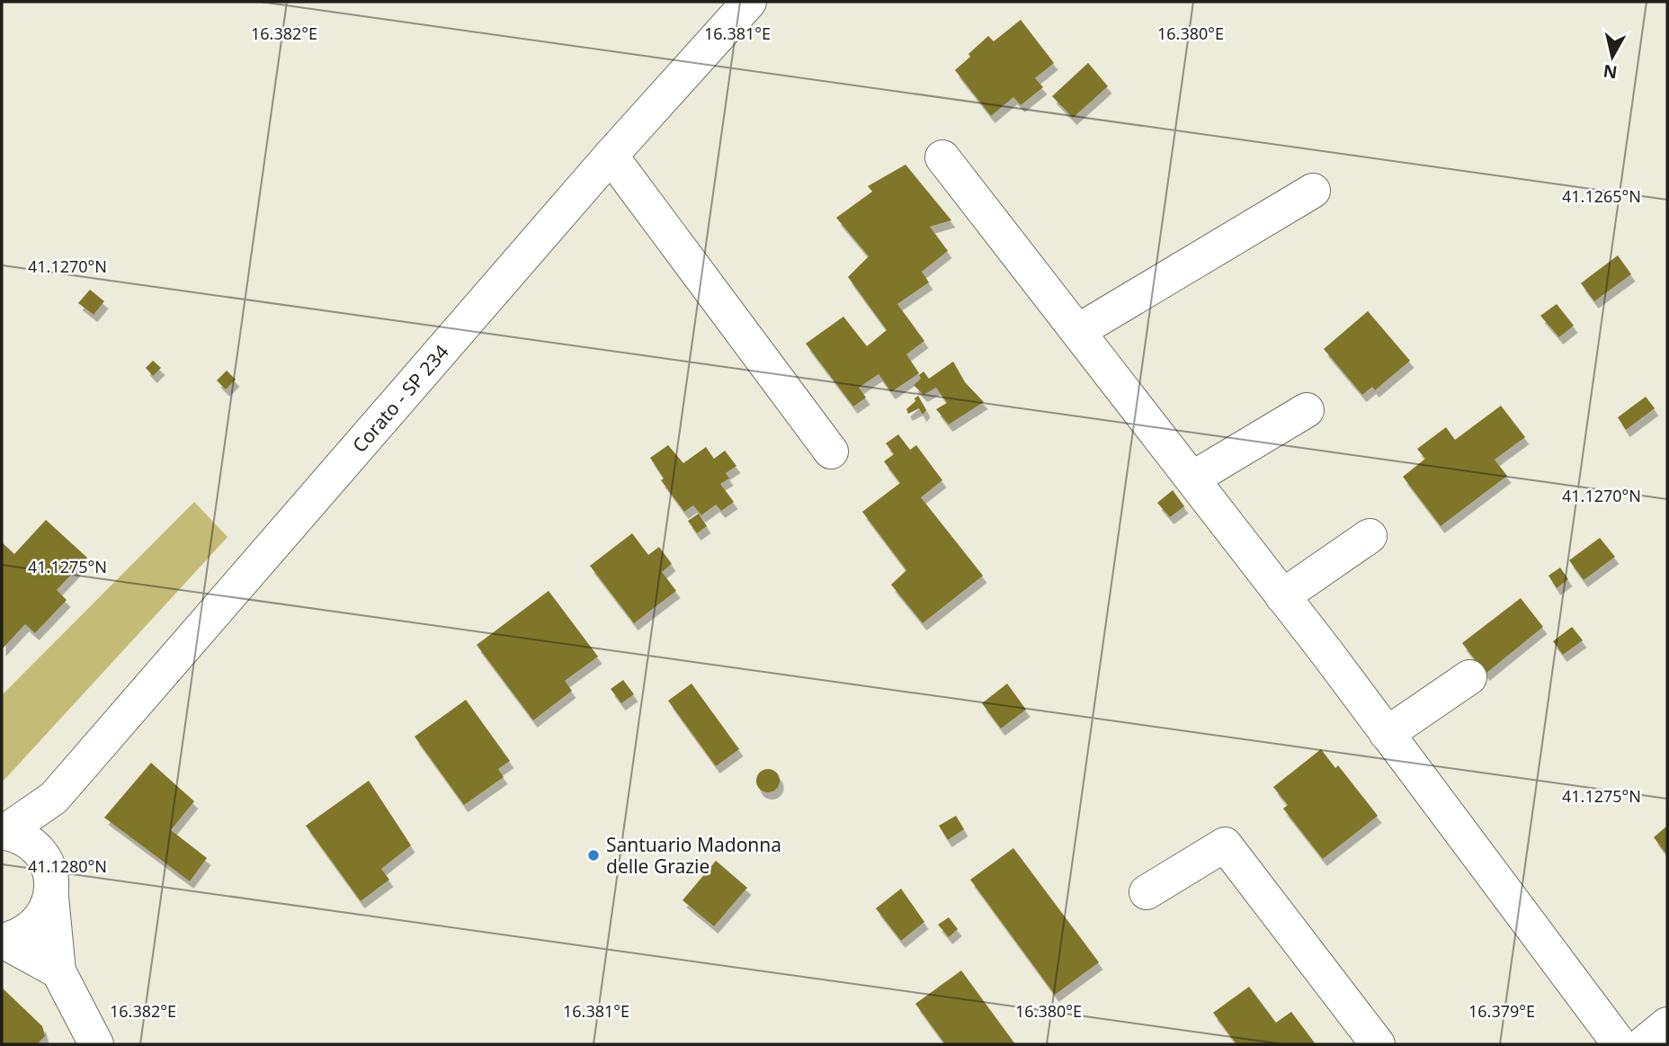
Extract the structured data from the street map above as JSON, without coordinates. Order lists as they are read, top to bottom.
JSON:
{
  "streets": {
    "street": ["Corato - SP 234"]
  },
  "places": ["Santuario Madonna delle Grazie"],
  "north": "bottom",
  "coordinates": [
    "16.382°E",
    "16.381°E",
    "16.380°E",
    "41.1265°N",
    "41.1270°N",
    "41.1275°N",
    "41.1280°N",
    "16.379°E"
  ]
}
